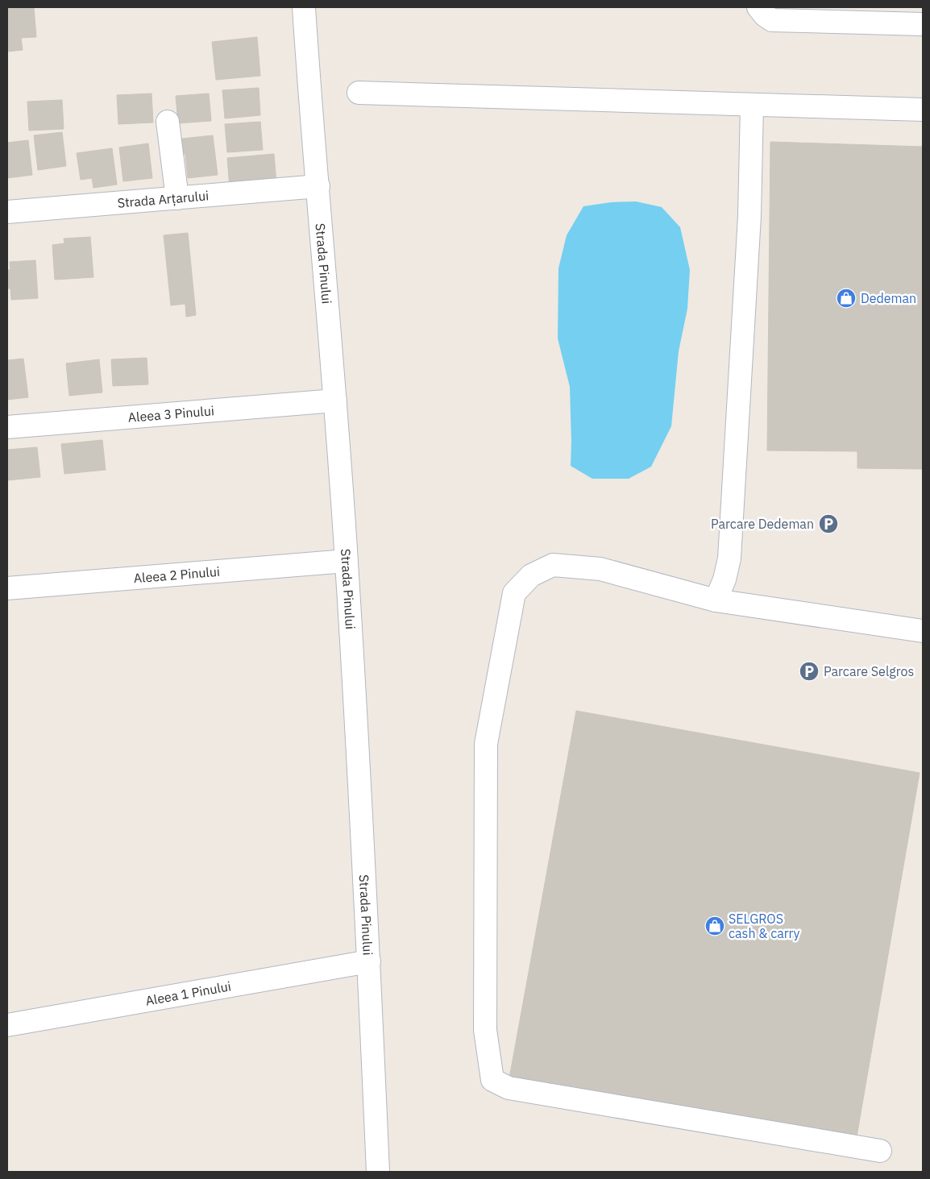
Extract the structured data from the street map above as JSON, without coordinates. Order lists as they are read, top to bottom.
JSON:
{
  "streets": {
    "street": [
      "Strada Arțarului",
      "Strada Pinului",
      "Aleea 3 Pinului",
      "Aleea 2 Pinului",
      "Aleea 1 Pinului"
    ]
  },
  "crossings": [
    ["Strada Arțarului", "Strada Pinului"],
    ["Strada Pinului", "Aleea 3 Pinului"],
    ["Strada Pinului", "Aleea 2 Pinului"],
    ["Strada Pinului", "Aleea 1 Pinului"]
  ],
  "places": {
    "shop": ["Dedeman", "SELGROS cash & carry"],
    "parking": ["Parcare Dedeman", "Parcare Selgros"]
  }
}
